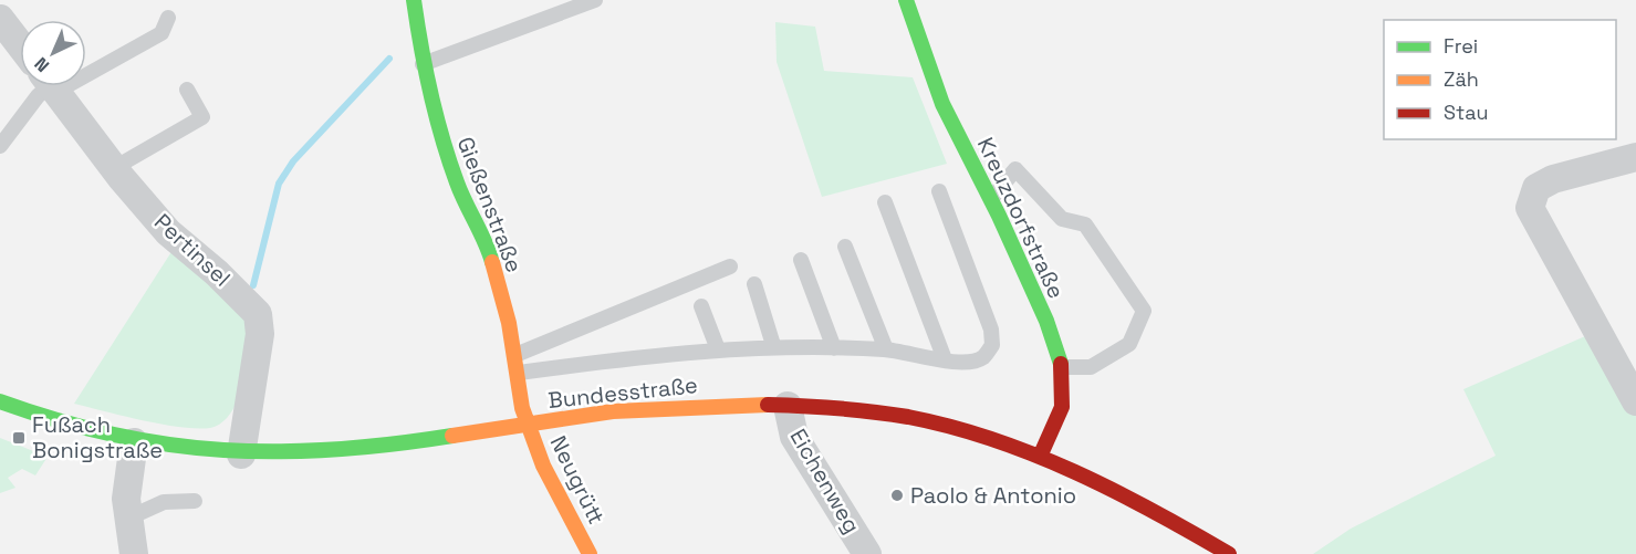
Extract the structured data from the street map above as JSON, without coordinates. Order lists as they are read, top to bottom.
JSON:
{
  "streets": {
    "main road": [
      "Gießenstraße",
      "Kreuzdorfstraße",
      "Bundesstraße",
      "Neugrütt"
    ],
    "street": ["Pertinsel", "Eichenweg"]
  },
  "crossings": [
    ["Gießenstraße", "Bundesstraße"],
    ["Gießenstraße", "Neugrütt"],
    ["Kreuzdorfstraße", "Bundesstraße"],
    ["Pertinsel", "Bundesstraße"],
    ["Bundesstraße", "Neugrütt"],
    ["Bundesstraße", "Eichenweg"]
  ],
  "places": {
    "transit": ["Fußach Bonigstraße"],
    "other": ["Paolo & Antonio"]
  },
  "legend": ["Frei", "Zäh", "Stau"],
  "north": "bottom left"
}
